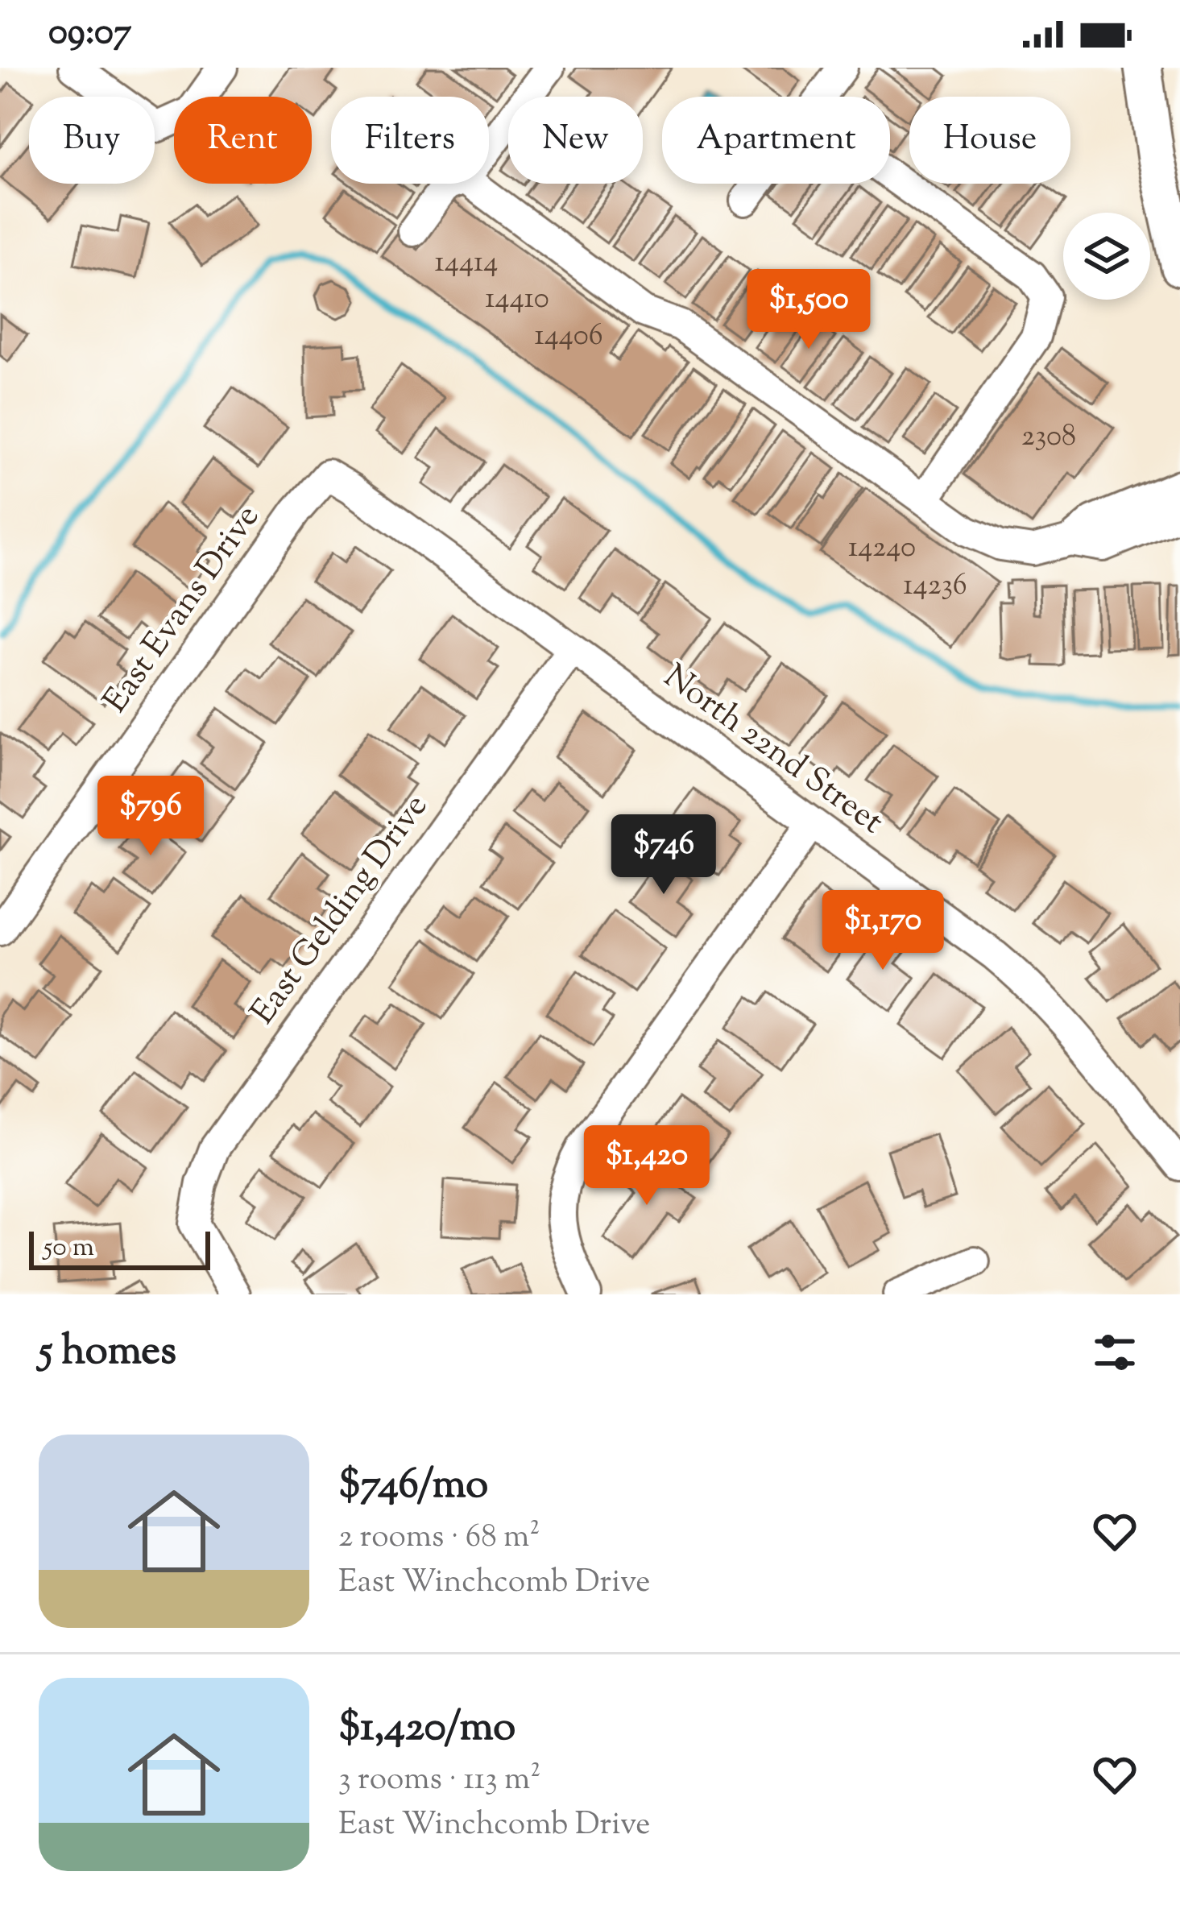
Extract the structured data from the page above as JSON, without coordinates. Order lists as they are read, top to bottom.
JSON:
{
  "streets": {
    "street": ["East Evans Drive", "North 22nd Street", "East Gelding Drive"]
  },
  "crossings": [
    ["East Evans Drive", "North 22nd Street"],
    ["North 22nd Street", "East Gelding Drive"]
  ],
  "house_numbers": [
    "14414",
    "14410",
    "14406",
    "2308",
    "14240",
    "14236"
  ],
  "scale_bar": "50 m",
  "page": {
    "status": "09:07",
    "chip": [
      "Buy",
      "Rent",
      "Filters",
      "New",
      "Apartment",
      "House"
    ],
    "price": [
      "$1,500",
      "$796",
      "$746",
      "$1,170",
      "$1,420"
    ],
    "scale": "50 m",
    "heading": "5 homes",
    "list": [
      {
        "name": "$746/mo",
        "note": "2 rooms · 68 m² · East Winchcomb Drive"
      },
      {
        "name": "$1,420/mo",
        "note": "3 rooms · 113 m² · East Winchcomb Drive"
      }
    ]
  }
}
